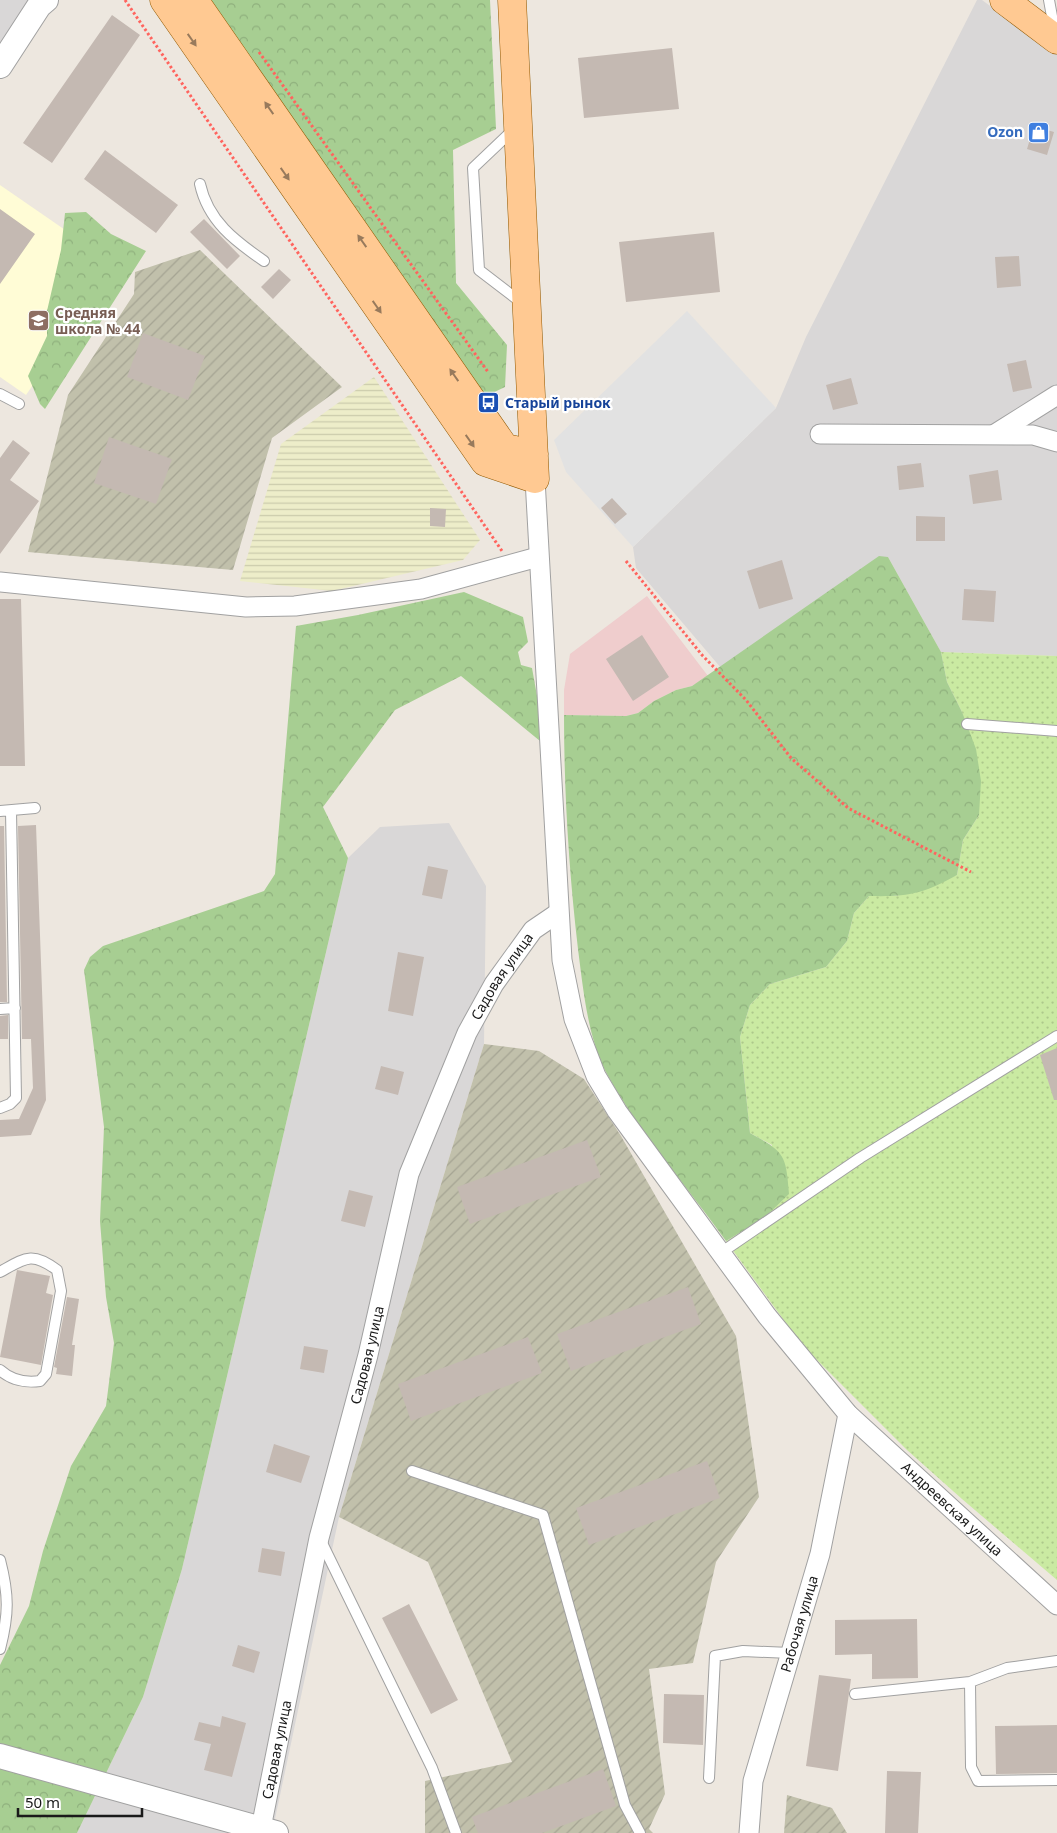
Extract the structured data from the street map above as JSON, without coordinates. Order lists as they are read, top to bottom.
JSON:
{
  "streets": {
    "street": ["Садовая улица", "Андреевская улица", "Рабочая улица"]
  },
  "crossings": [
    ["Садовая улица", "Андреевская улица"],
    ["Андреевская улица", "Рабочая улица"]
  ],
  "places": {
    "shop": ["Ozon"],
    "school or university": ["Средняя школа № 44"],
    "bus stop": ["Старый рынок"]
  },
  "scale_bar": "50 m"
}
